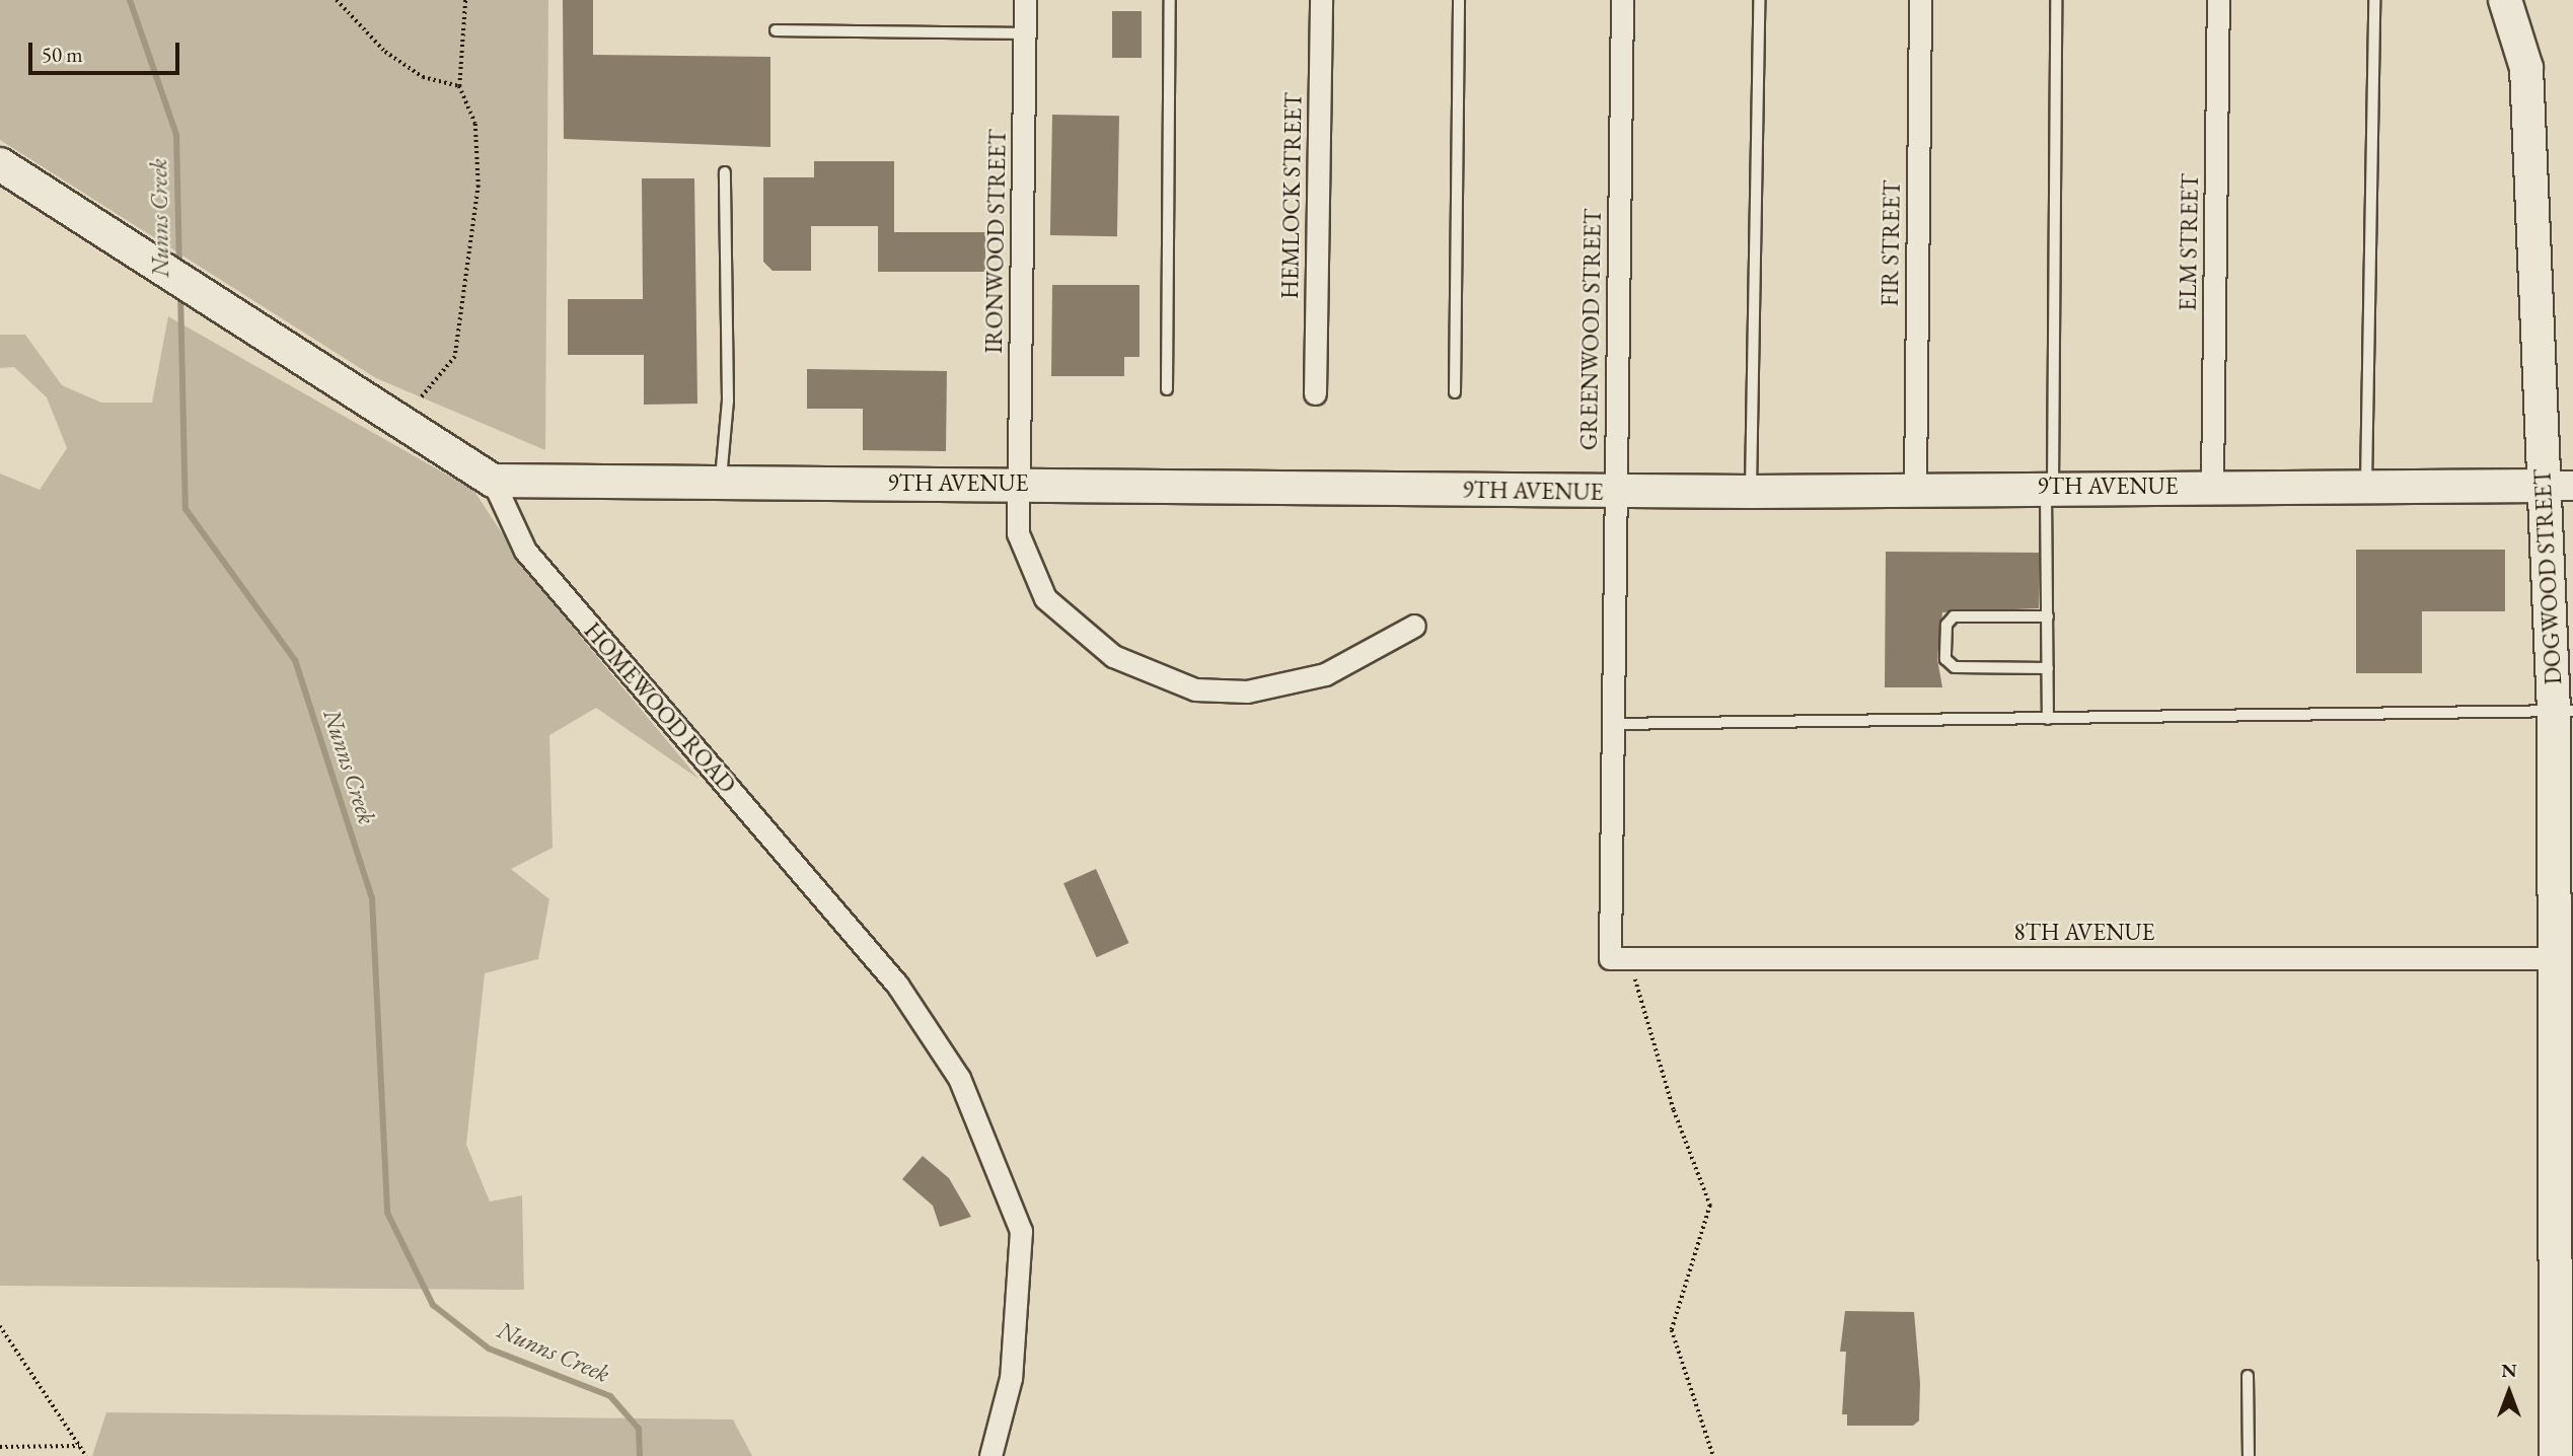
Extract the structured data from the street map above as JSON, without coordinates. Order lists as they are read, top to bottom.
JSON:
{
  "streets": {
    "main road": ["9TH AVENUE", "DOGWOOD STREET"],
    "street": [
      "HEMLOCK STREET",
      "IRONWOOD STREET",
      "ELM STREET",
      "FIR STREET",
      "GREENWOOD STREET",
      "HOMEWOOD ROAD",
      "8TH AVENUE"
    ]
  },
  "crossings": [
    ["IRONWOOD STREET", "9TH AVENUE"],
    ["ELM STREET", "9TH AVENUE"],
    ["FIR STREET", "9TH AVENUE"],
    ["GREENWOOD STREET", "9TH AVENUE"],
    ["GREENWOOD STREET", "8TH AVENUE"],
    ["9TH AVENUE", "DOGWOOD STREET"],
    ["9TH AVENUE", "HOMEWOOD ROAD"],
    ["DOGWOOD STREET", "8TH AVENUE"]
  ],
  "water": ["Nunns Creek"],
  "scale_bar": "50 m",
  "north": "top"
}
